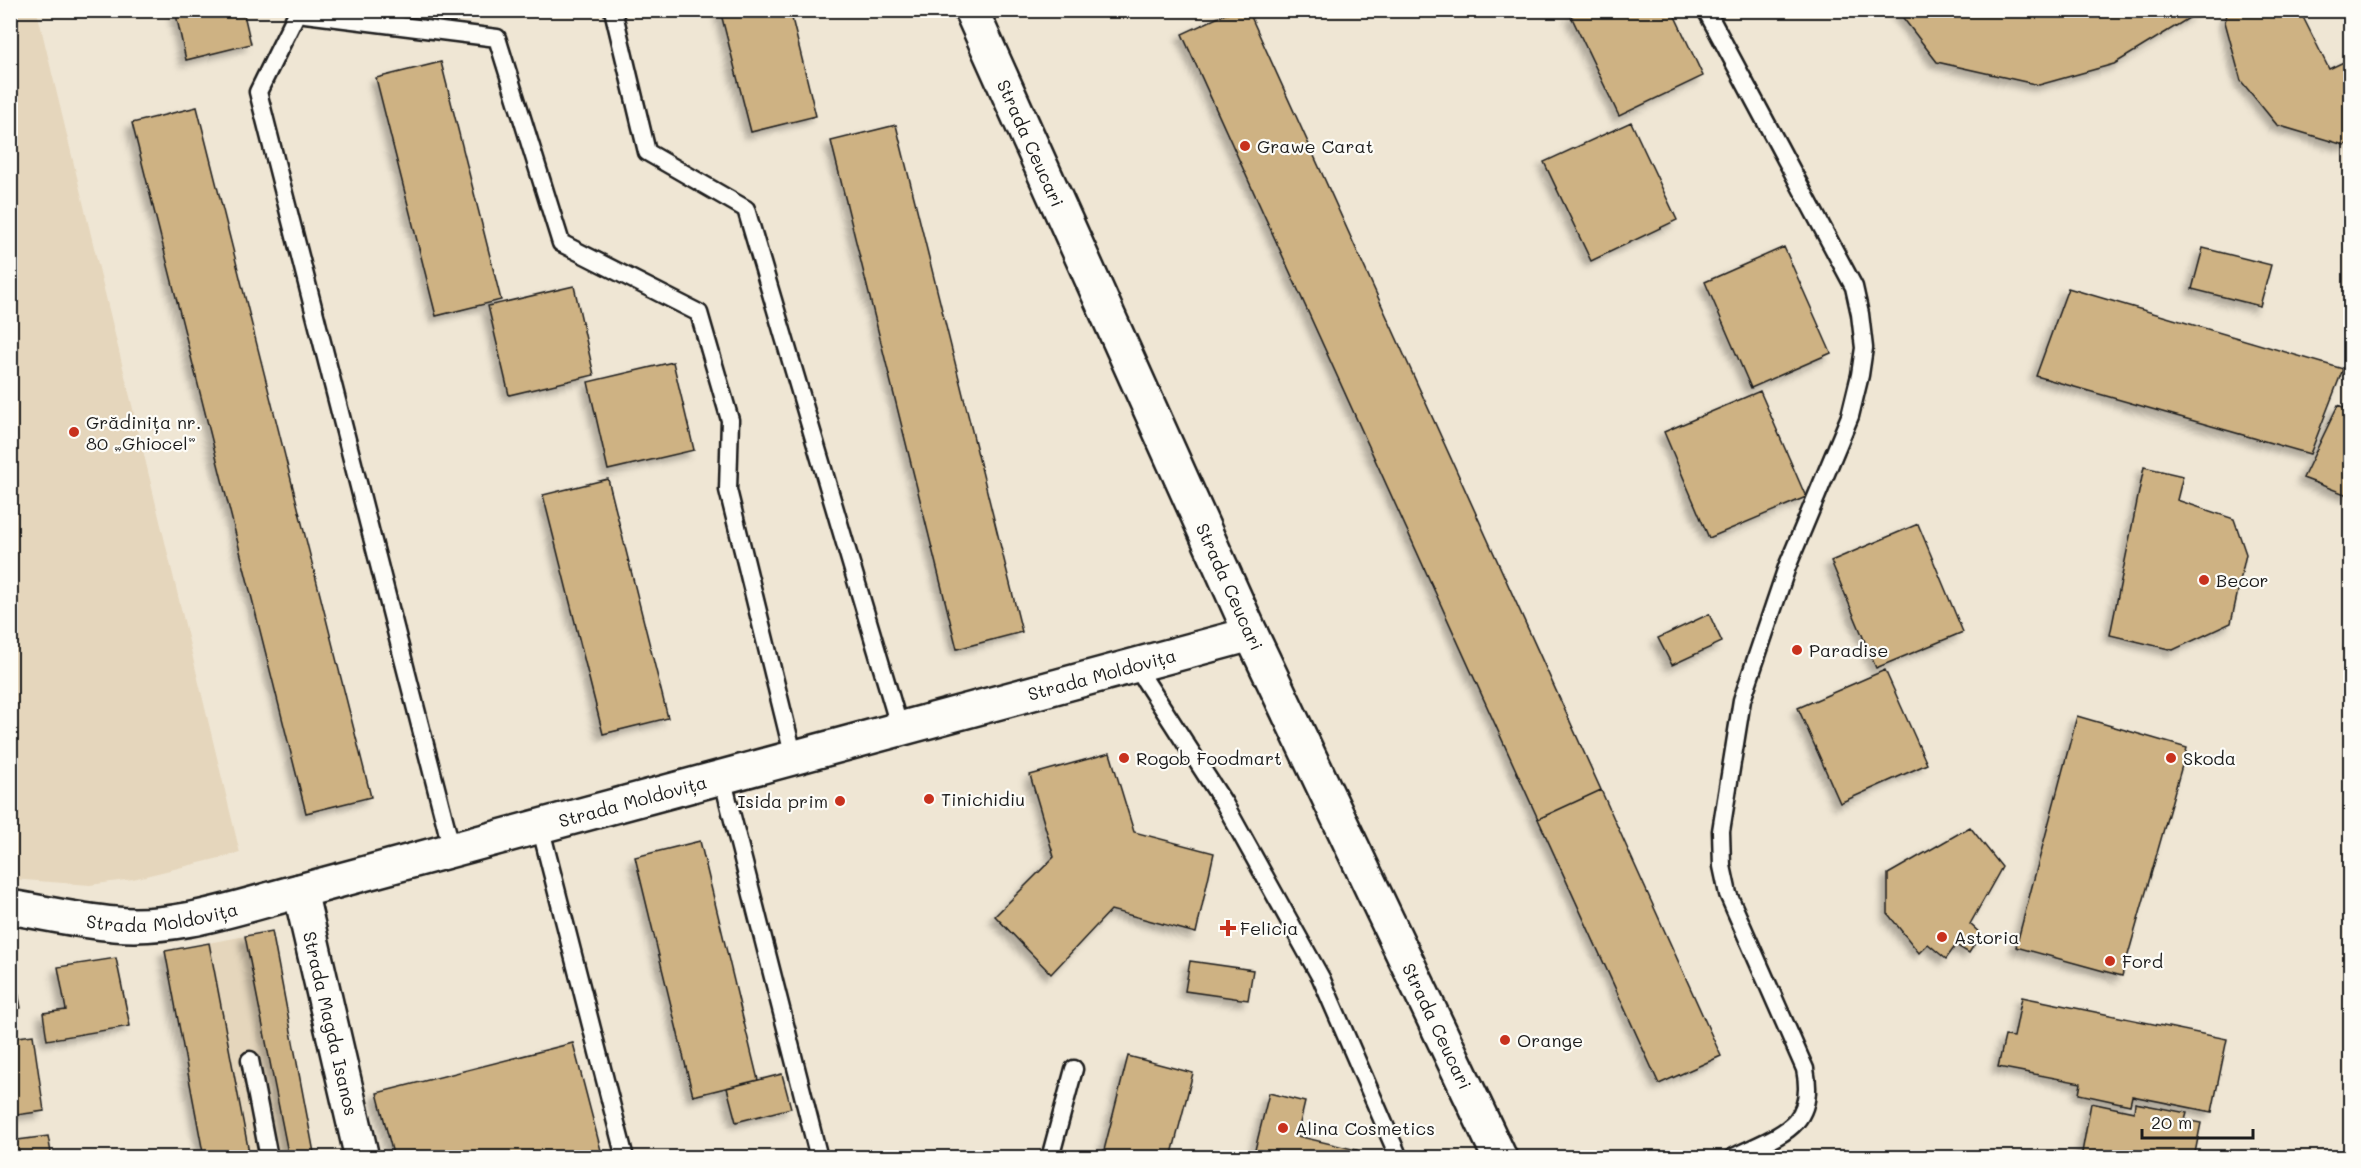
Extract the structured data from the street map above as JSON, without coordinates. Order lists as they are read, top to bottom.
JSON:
{
  "streets": {
    "street": ["Strada Ceucari", "Strada Moldovița", "Strada Magda Isanos"]
  },
  "crossings": [
    ["Strada Ceucari", "Strada Moldovița"],
    ["Strada Moldovița", "Strada Magda Isanos"]
  ],
  "places": {
    "other": [
      "Grawe Carat",
      "Grădinița nr. 80 „Ghiocel”",
      "Becor",
      "Paradise",
      "Rogob Foodmart",
      "Skoda",
      "Tinichidiu",
      "Isida prim",
      "Astoria",
      "Ford",
      "Orange",
      "Alina Cosmetics"
    ],
    "health": ["Felicia"]
  },
  "scale_bar": "20 m"
}
